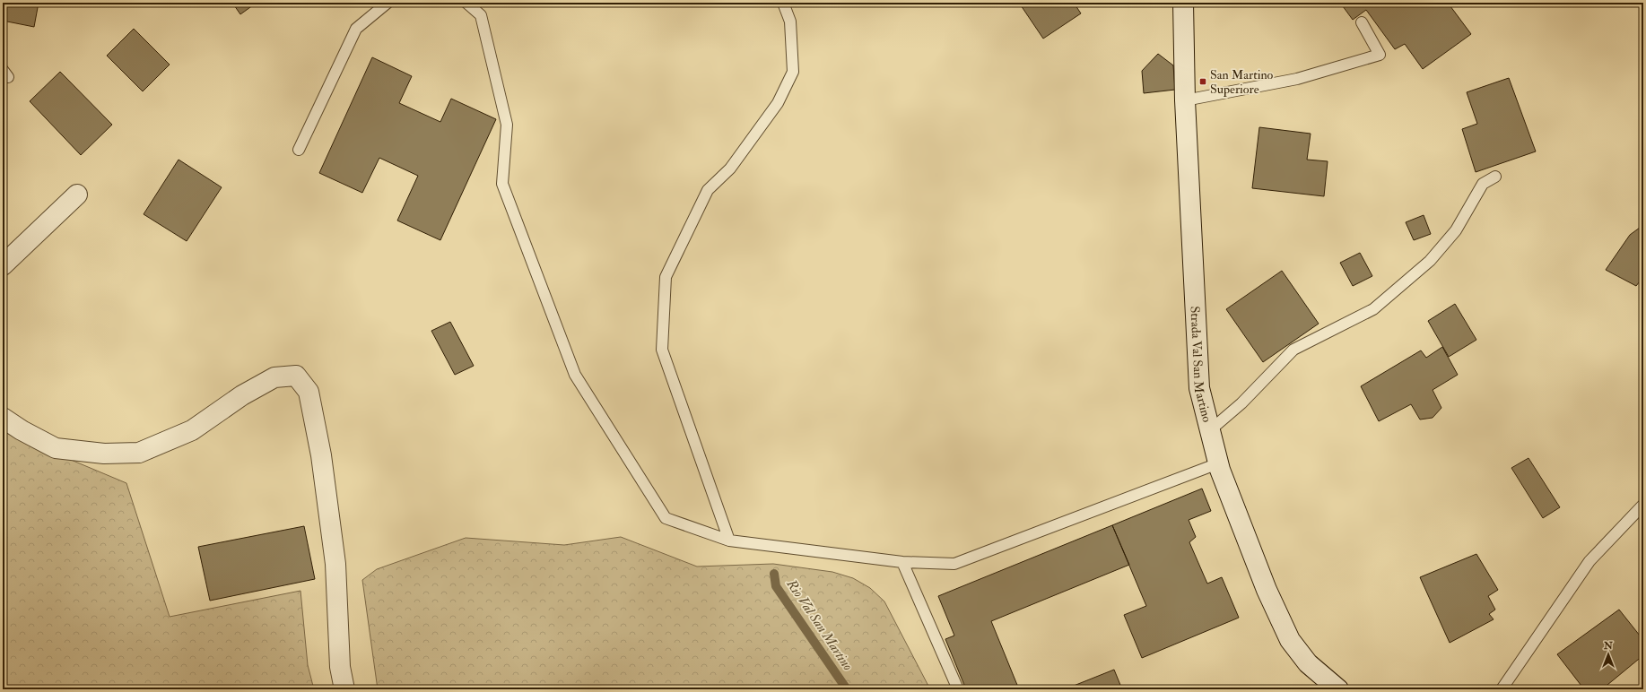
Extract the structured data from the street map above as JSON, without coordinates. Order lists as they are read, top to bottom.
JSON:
{
  "streets": {
    "street": ["Strada Val San Martino"]
  },
  "water": ["Rio Val San Martino"],
  "places": {
    "transit": ["San Martino Superiore"]
  },
  "north": "top"
}
